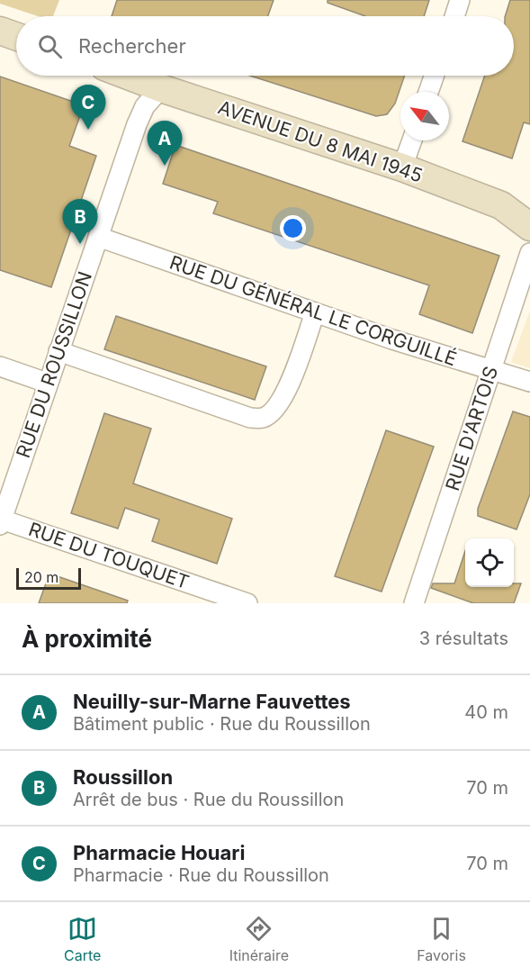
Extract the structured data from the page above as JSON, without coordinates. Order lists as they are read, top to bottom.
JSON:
{
  "streets": {
    "street": [
      "AVENUE DU 8 MAI 1945",
      "RUE DU GÉNÉRAL LE CORGUILLÉ",
      "RUE DU ROUSSILLON",
      "RUE D'ARTOIS",
      "RUE DU TOUQUET"
    ]
  },
  "crossings": [
    ["AVENUE DU 8 MAI 1945", "RUE DU ROUSSILLON"],
    ["RUE DU GÉNÉRAL LE CORGUILLÉ", "RUE DU ROUSSILLON"],
    ["RUE DU GÉNÉRAL LE CORGUILLÉ", "RUE D'ARTOIS"],
    ["RUE DU ROUSSILLON", "RUE DU TOUQUET"]
  ],
  "scale_bar": "20 m",
  "north": "top left",
  "page": {
    "search": "Rechercher",
    "pins": ["C", "A", "B"],
    "scale": "20 m",
    "heading": ["À proximité", "3 résultats"],
    "list": [
      {
        "mark": "A",
        "name": "Neuilly-sur-Marne Fauvettes",
        "note": "Bâtiment public · Rue du Roussillon",
        "value": "40 m"
      },
      {
        "mark": "B",
        "name": "Roussillon",
        "note": "Arrêt de bus · Rue du Roussillon",
        "value": "70 m"
      },
      {
        "mark": "C",
        "name": "Pharmacie Houari",
        "note": "Pharmacie · Rue du Roussillon",
        "value": "70 m"
      }
    ],
    "nav": ["Carte", "Itinéraire", "Favoris"]
  }
}
